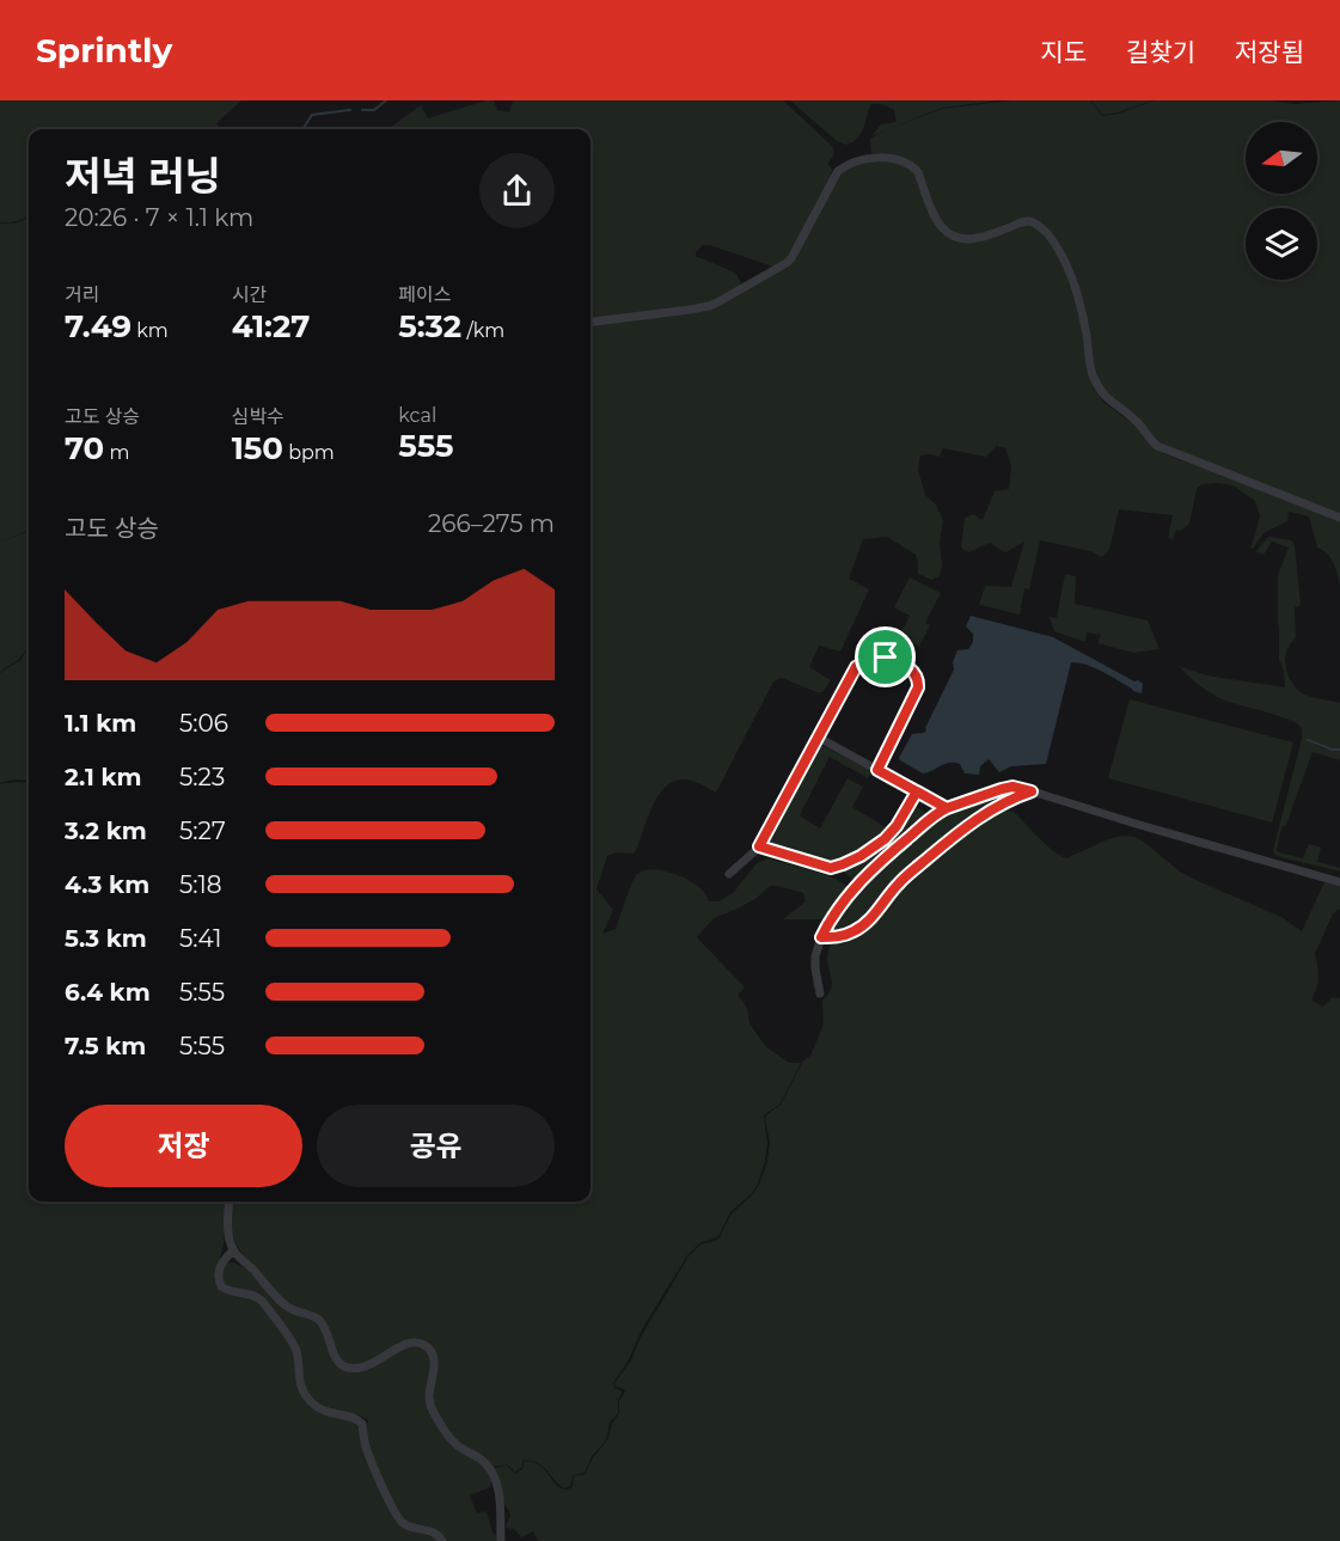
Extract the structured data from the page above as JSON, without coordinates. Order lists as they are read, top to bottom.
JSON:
{
  "north": "left",
  "page": {
    "header": "Sprintly",
    "nav": ["지도", "길찾기", "저장됨"],
    "heading": ["저녁 러닝", "20:26 · 7 × 1.1 km"],
    "stats": [
      ["거리", "7.49 km"],
      ["시간", "41:27"],
      ["페이스", "5:32 /km"],
      ["고도 상승", "70 m"],
      ["심박수", "150 bpm"],
      ["kcal", "555"]
    ],
    "chart": ["고도 상승", "266–275 m"],
    "list": [
      {
        "name": "1.1 km",
        "note": "5:06"
      },
      {
        "name": "2.1 km",
        "note": "5:23"
      },
      {
        "name": "3.2 km",
        "note": "5:27"
      },
      {
        "name": "4.3 km",
        "note": "5:18"
      },
      {
        "name": "5.3 km",
        "note": "5:41"
      },
      {
        "name": "6.4 km",
        "note": "5:55"
      },
      {
        "name": "7.5 km",
        "note": "5:55"
      }
    ],
    "buttons": ["저장", "공유"]
  }
}
